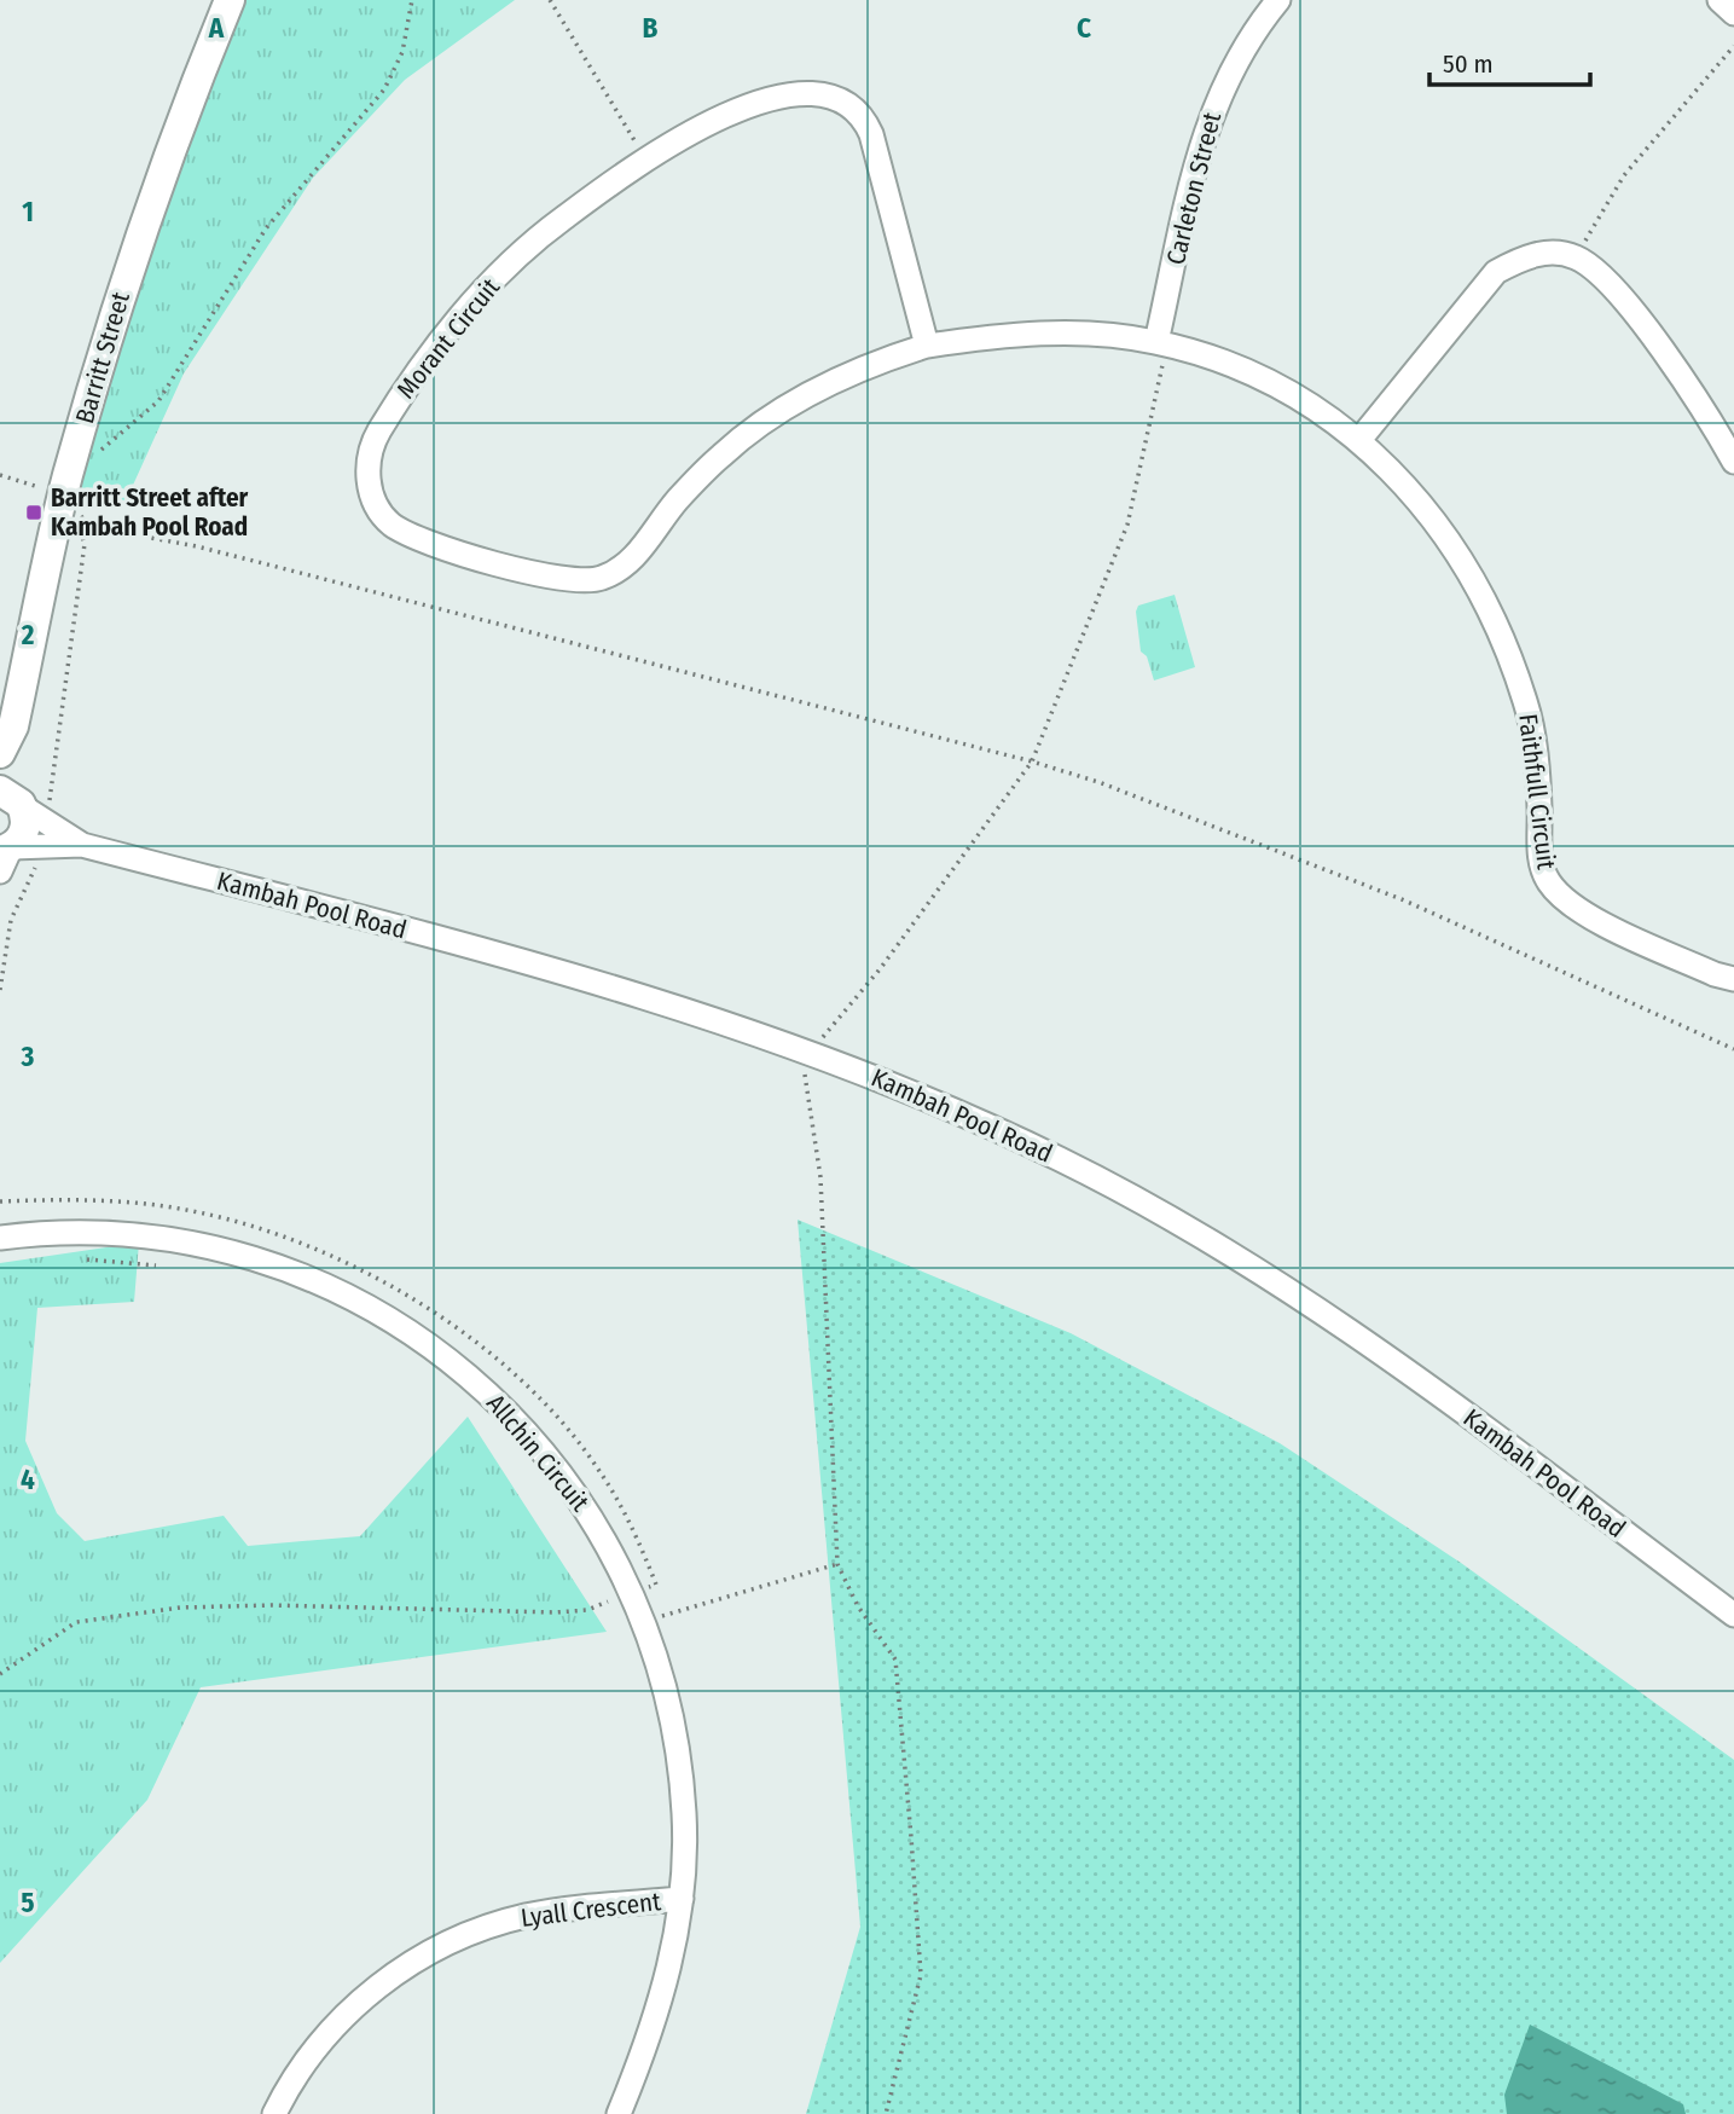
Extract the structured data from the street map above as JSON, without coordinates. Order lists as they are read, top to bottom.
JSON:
{
  "streets": {
    "street": [
      "Carleton Street",
      "Morant Circuit",
      "Barritt Street",
      "Faithfull Circuit",
      "Kambah Pool Road",
      "Allchin Circuit",
      "Lyall Crescent"
    ]
  },
  "crossings": [
    ["Carleton Street", "Morant Circuit"],
    ["Carleton Street", "Faithfull Circuit"],
    ["Morant Circuit", "Faithfull Circuit"],
    ["Barritt Street", "Kambah Pool Road"],
    ["Allchin Circuit", "Lyall Crescent"]
  ],
  "places": {
    "transit": ["Barritt Street after Kambah Pool Road"]
  },
  "scale_bar": "50 m",
  "grid": {
    "columns": ["A", "B", "C"],
    "rows": [
      "1",
      "2",
      "3",
      "4",
      "5"
    ]
  }
}
